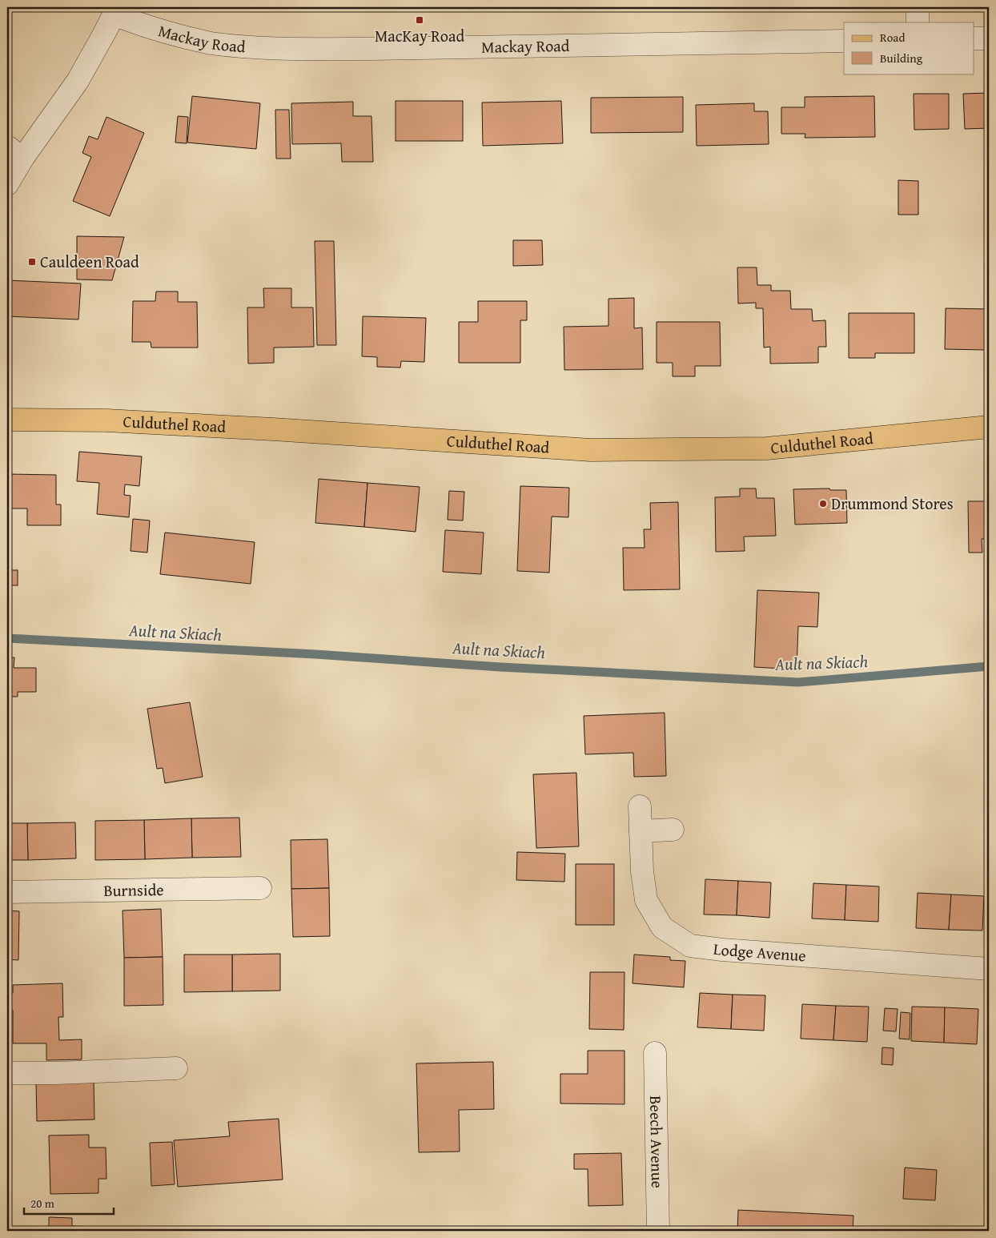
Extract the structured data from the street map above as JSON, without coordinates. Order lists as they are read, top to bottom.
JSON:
{
  "streets": {
    "main road": ["Culduthel Road"],
    "street": [
      "Mackay Road",
      "Burnside",
      "Lodge Avenue",
      "Beech Avenue"
    ]
  },
  "water": ["Ault na Skiach"],
  "places": {
    "transit": ["MacKay Road", "Cauldeen Road"],
    "other": ["Drummond Stores"]
  },
  "legend": ["Road", "Building"],
  "scale_bar": "20 m"
}
